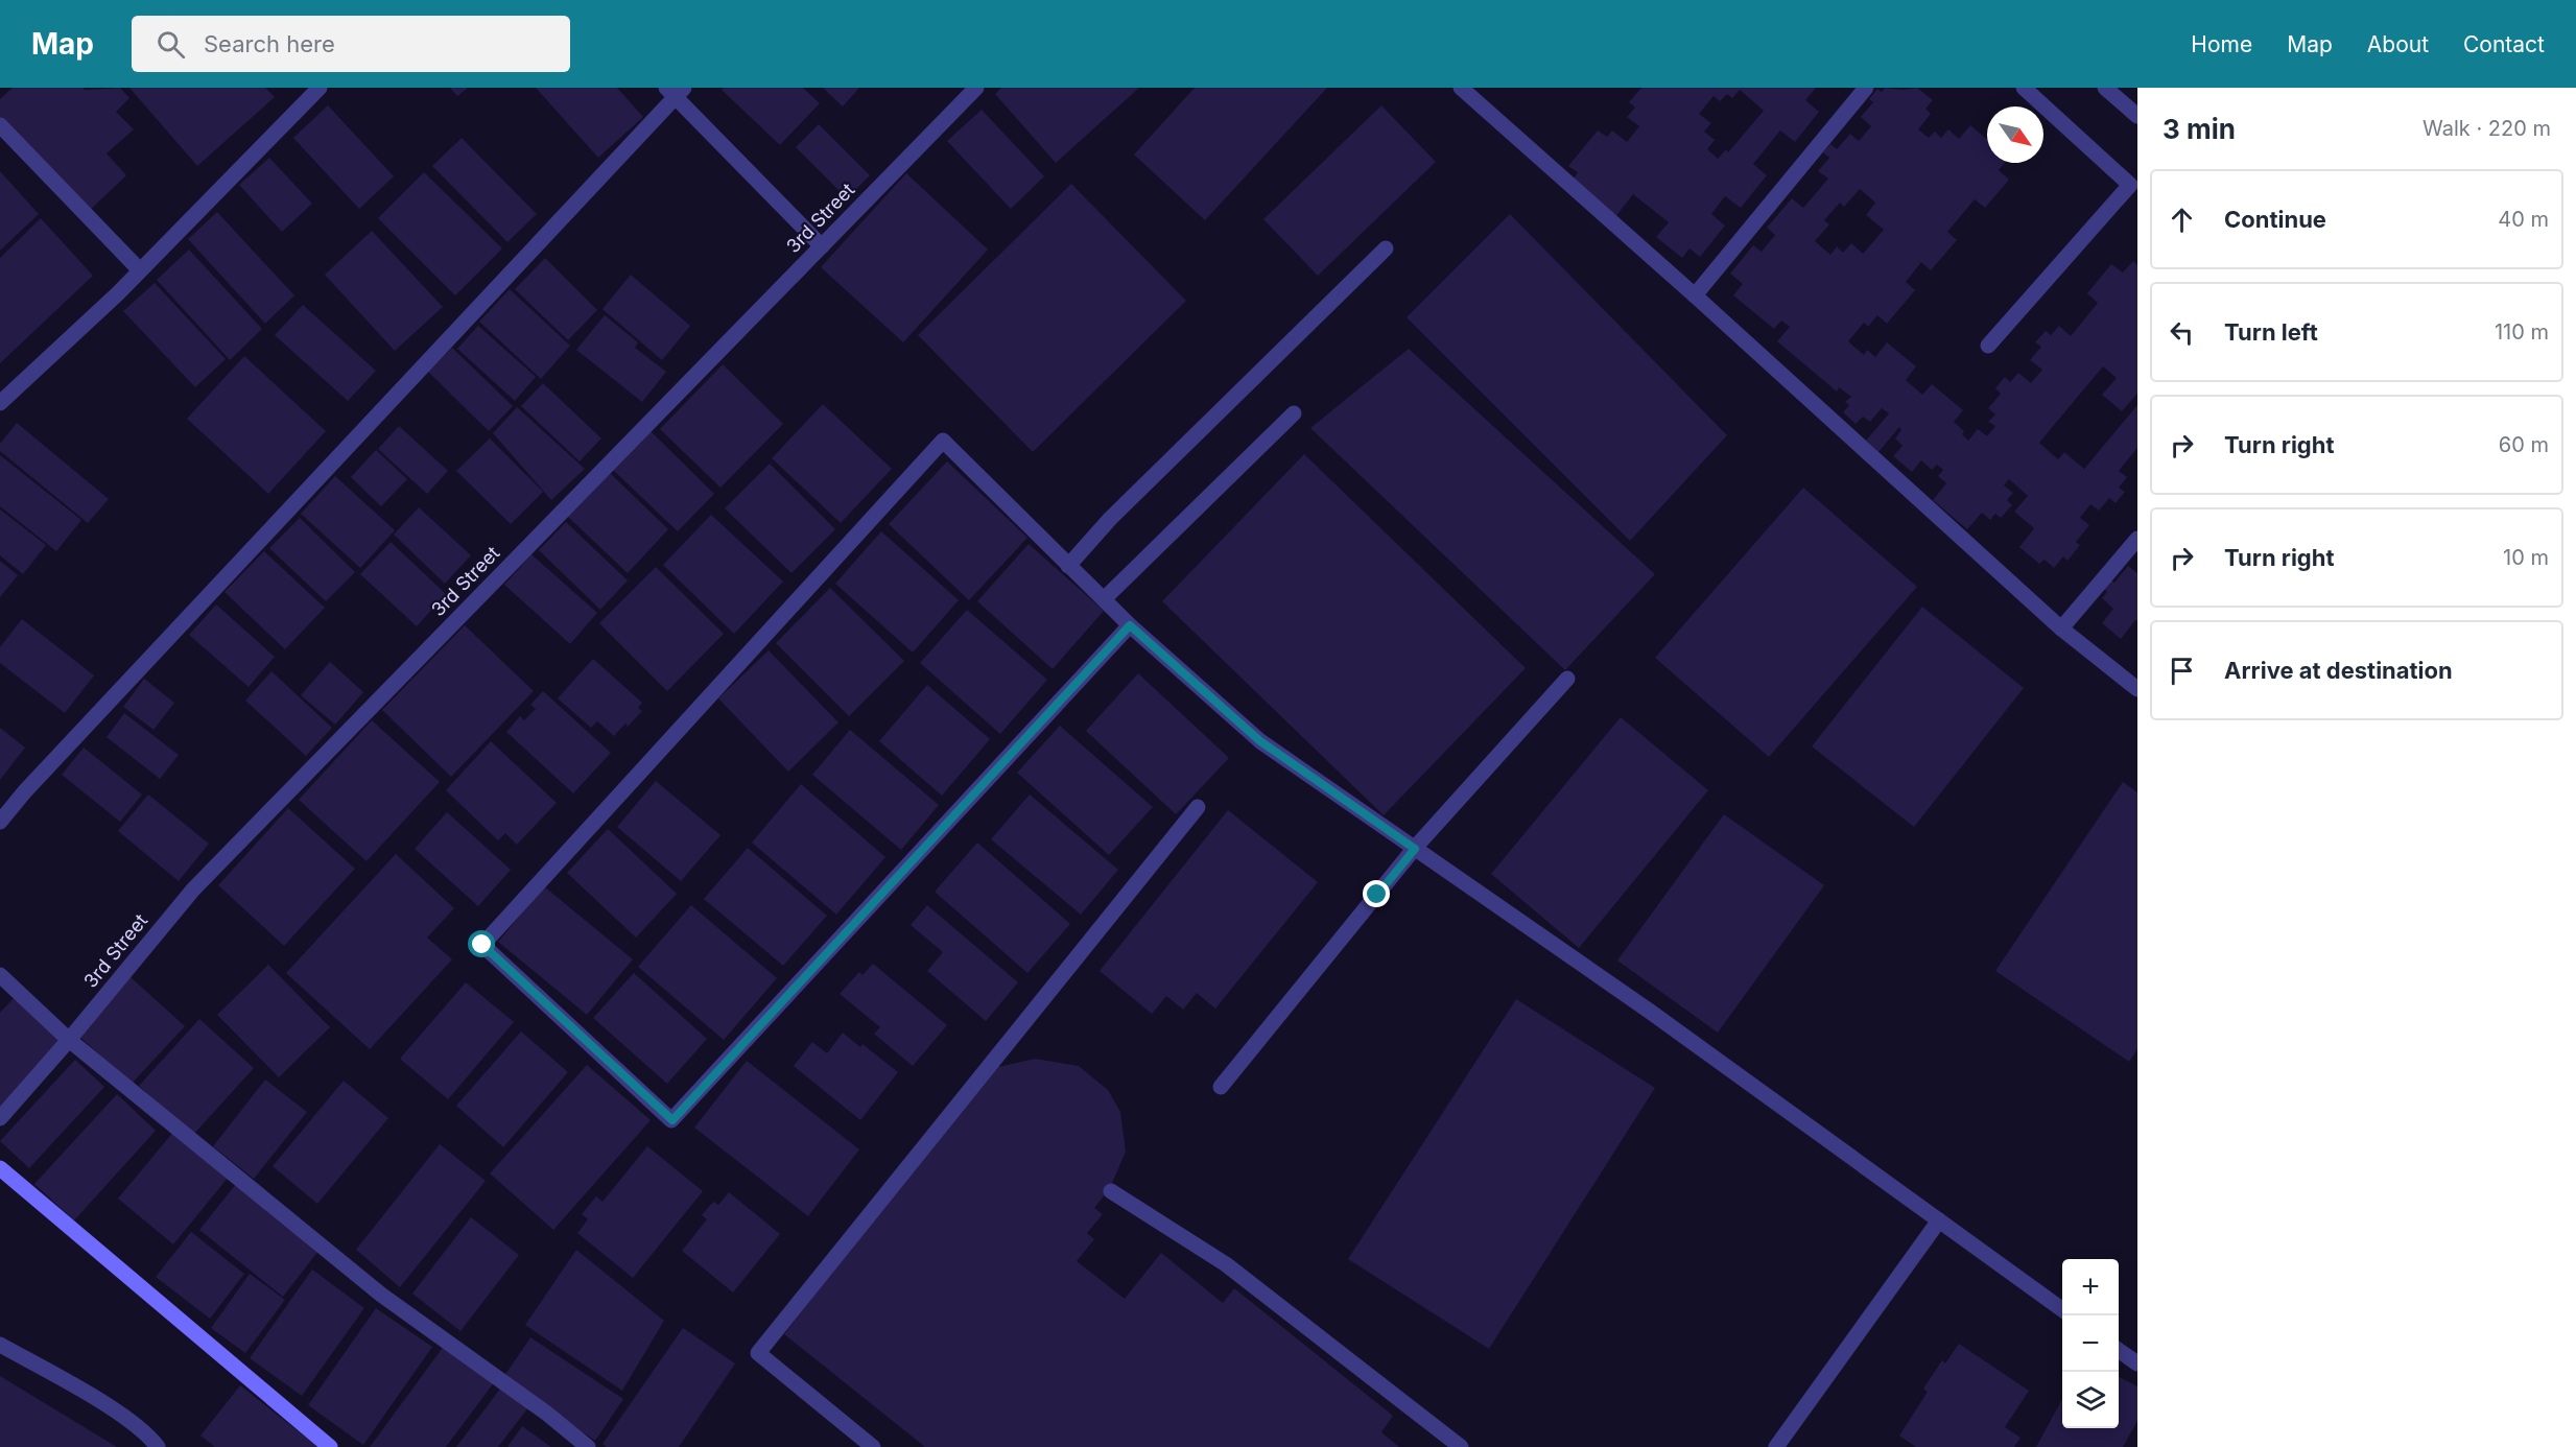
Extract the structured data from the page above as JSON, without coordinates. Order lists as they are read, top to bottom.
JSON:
{
  "streets": {
    "street": ["3rd Street"]
  },
  "north": "bottom right",
  "page": {
    "header": "Map",
    "search": "Search here",
    "nav": [
      "Home",
      "Map",
      "About",
      "Contact"
    ],
    "heading": ["3 min", "Walk · 220 m"],
    "list": [
      ["Continue", "40 m"],
      ["Turn left", "110 m"],
      ["Turn right", "60 m"],
      ["Turn right", "10 m"],
      "Arrive at destination"
    ],
    "map_buttons": ["+", "−"]
  }
}
